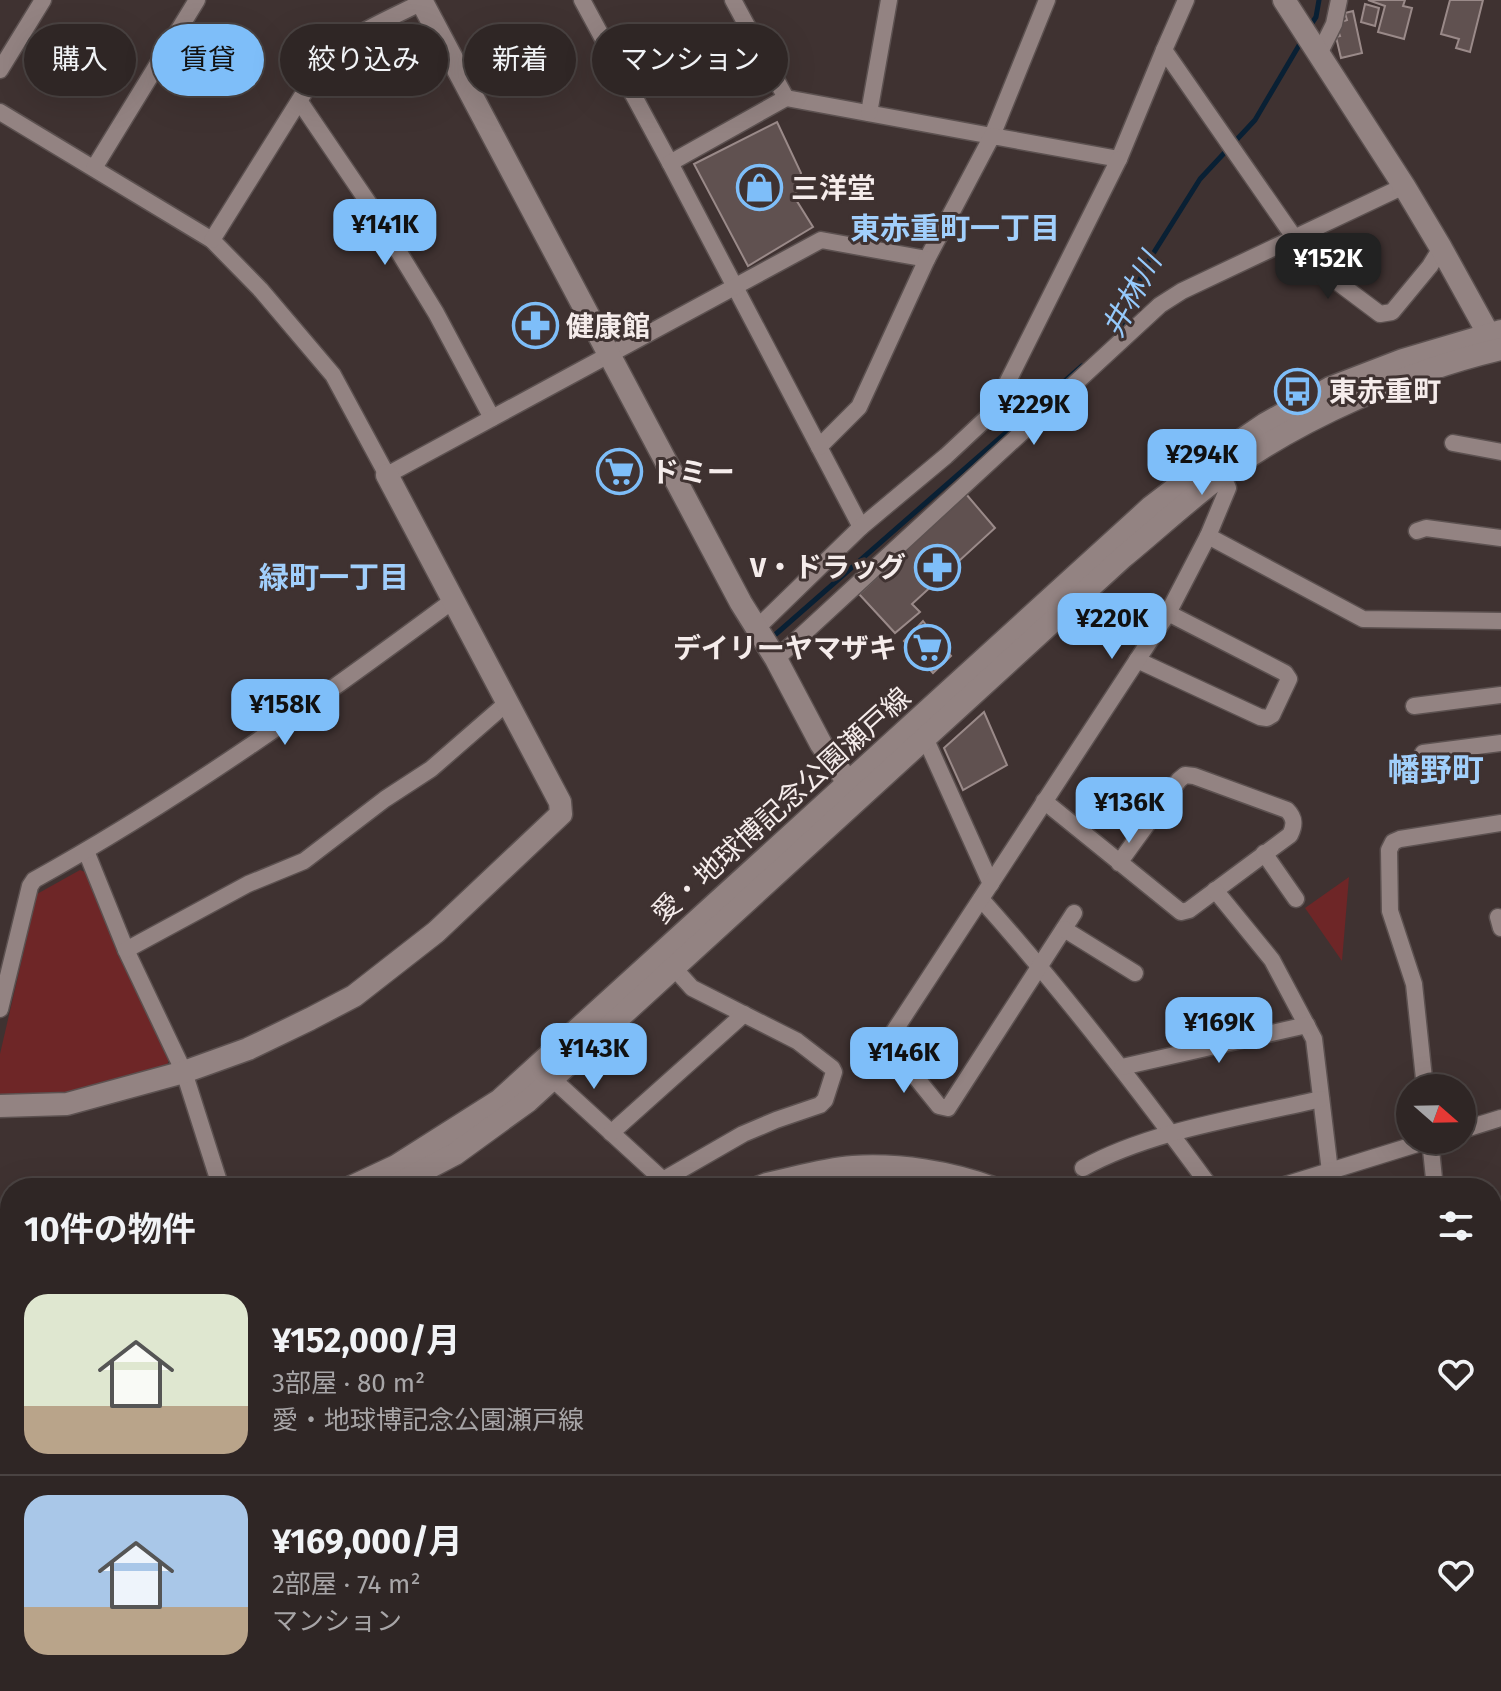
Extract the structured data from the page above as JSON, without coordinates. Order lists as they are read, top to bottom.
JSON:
{
  "streets": {
    "street": ["愛・地球博記念公園瀬戸線"]
  },
  "districts": ["東赤重町一丁目", "緑町一丁目", "幡野町"],
  "water": ["井林川"],
  "places": {
    "shop": ["三洋堂"],
    "pharmacy": ["健康館", "V・ドラッグ"],
    "bus stop": ["東赤重町"],
    "supermarket": ["ドミー", "デイリーヤマザキ"]
  },
  "north": "right",
  "page": {
    "chip": [
      "購入",
      "賃貸",
      "絞り込み",
      "新着",
      "マンション"
    ],
    "price": [
      "¥141K",
      "¥152K",
      "¥229K",
      "¥294K",
      "¥220K",
      "¥158K",
      "¥136K",
      "¥169K",
      "¥143K",
      "¥146K"
    ],
    "heading": "10件の物件",
    "list": [
      {
        "name": "¥152,000/月",
        "note": "3部屋 · 80 m² · 愛・地球博記念公園瀬戸線"
      },
      {
        "name": "¥169,000/月",
        "note": "2部屋 · 74 m² · マンション"
      }
    ]
  }
}
